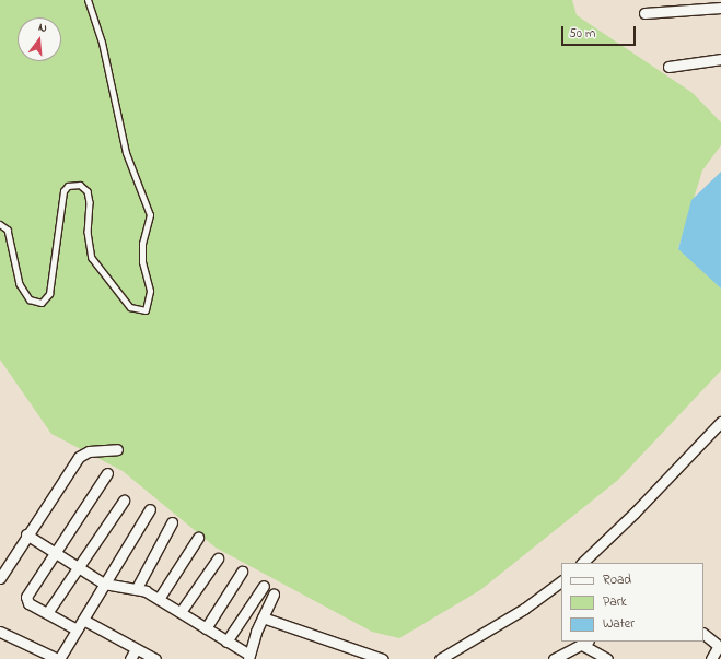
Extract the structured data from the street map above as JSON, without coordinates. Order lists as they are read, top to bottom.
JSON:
{
  "legend": ["Road", "Park", "Water"],
  "scale_bar": "50 m",
  "north": "top"
}
